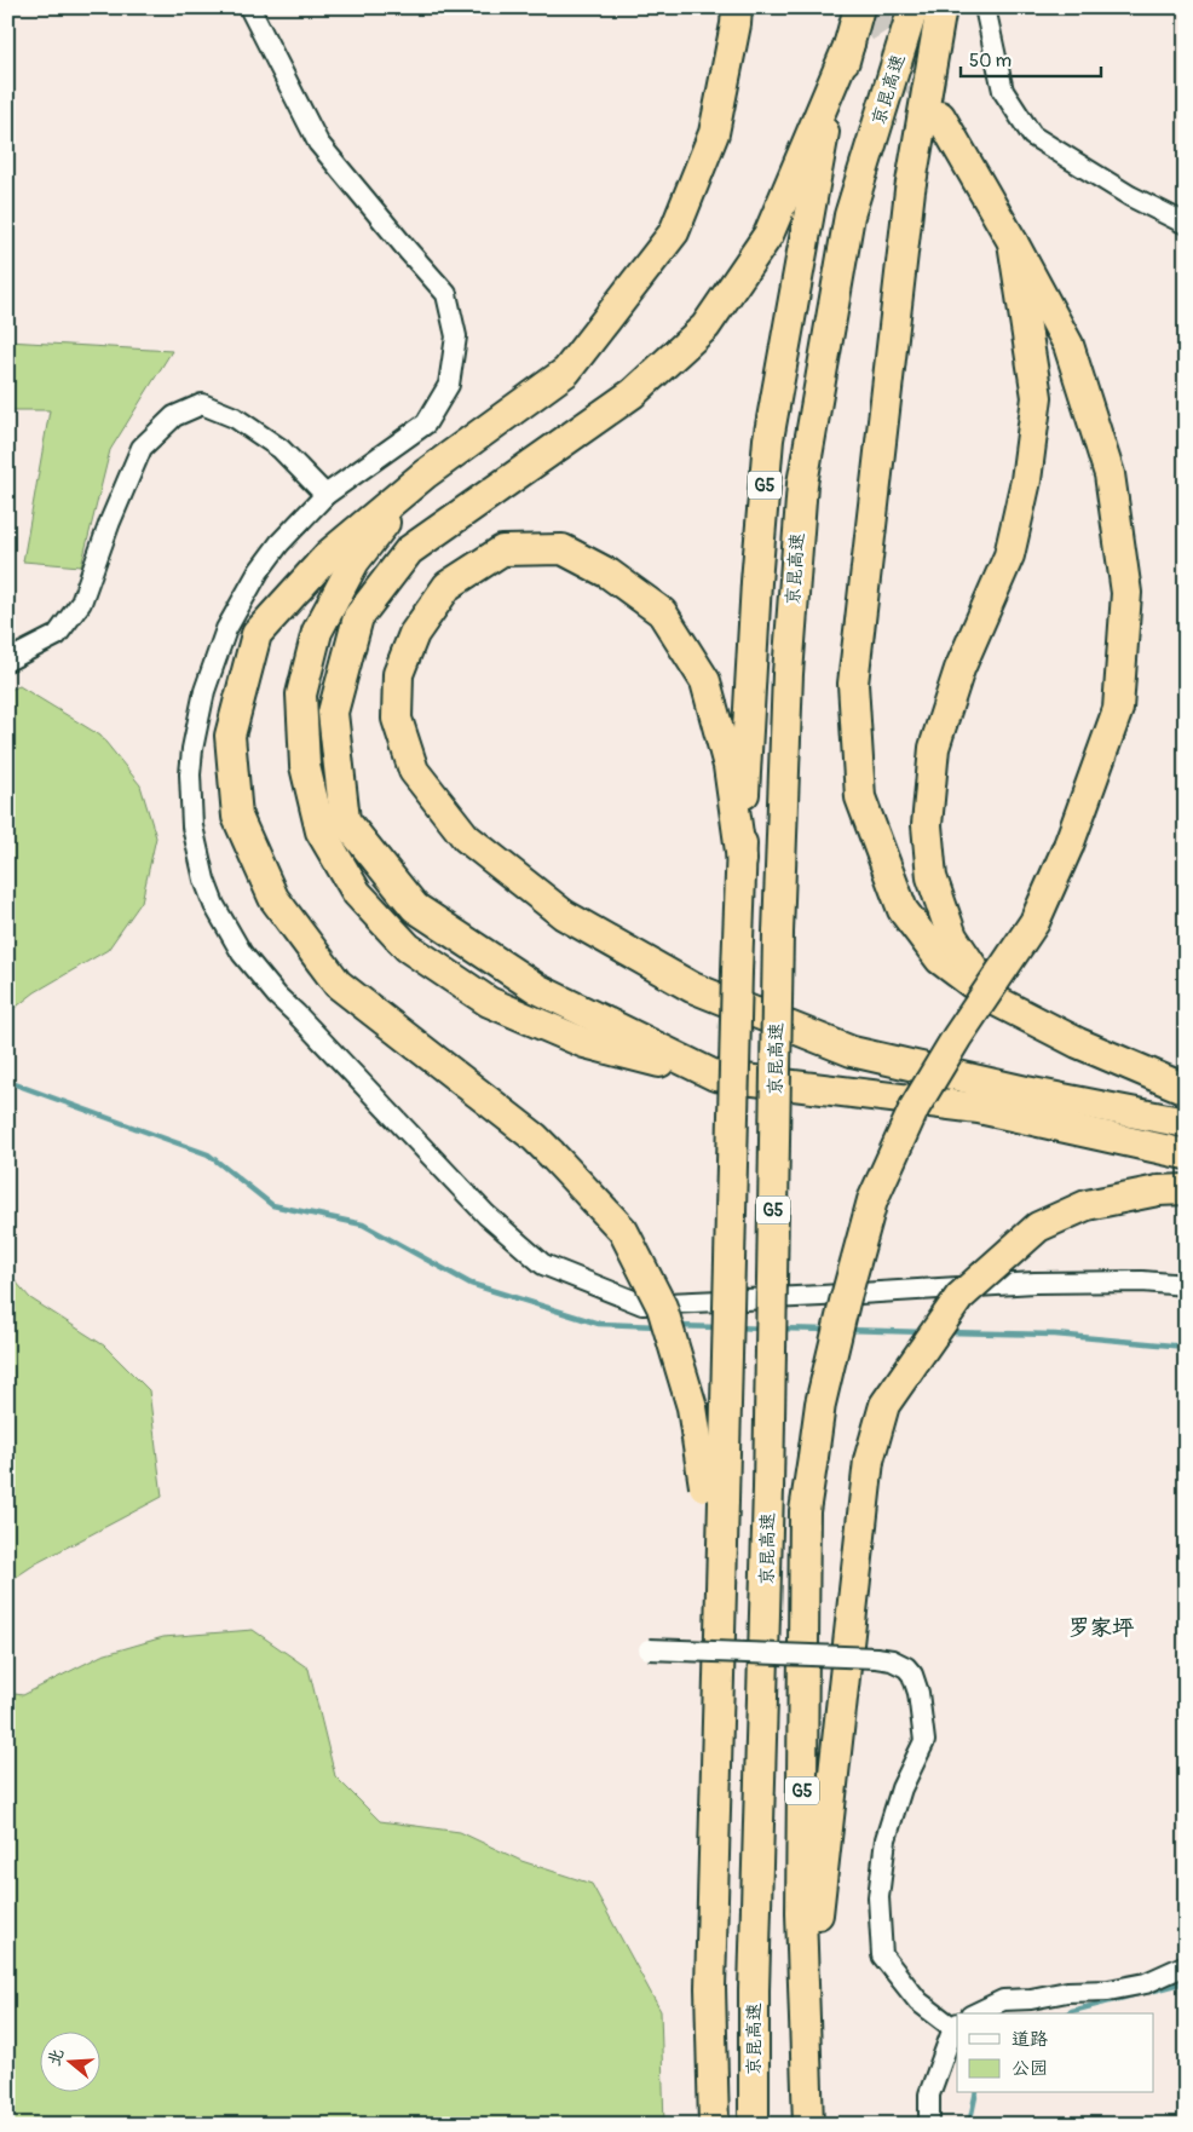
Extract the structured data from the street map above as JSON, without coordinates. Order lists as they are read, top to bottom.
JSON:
{
  "streets": {
    "highway": ["京昆高速", "G5"]
  },
  "districts": ["罗家坪"],
  "legend": ["道路", "公园"],
  "scale_bar": "50 m",
  "north": "left"
}
